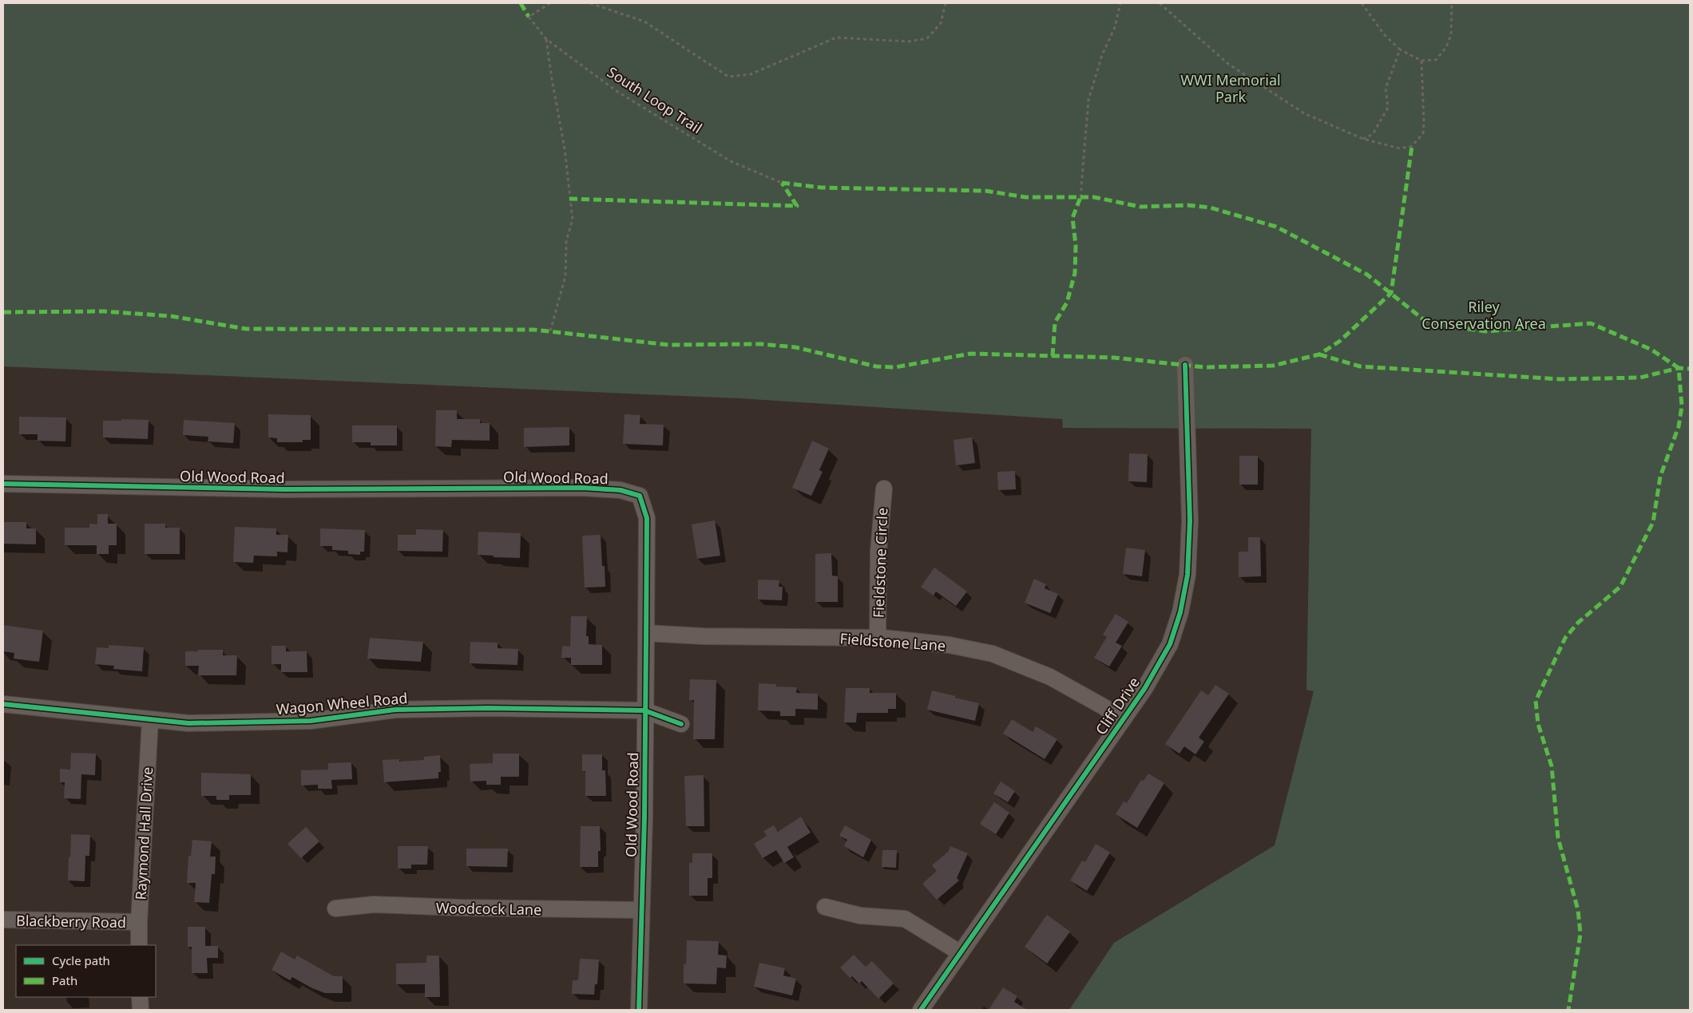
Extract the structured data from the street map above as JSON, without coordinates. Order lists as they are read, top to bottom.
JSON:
{
  "streets": {
    "street": [
      "Old Wood Road",
      "Fieldstone Circle",
      "Fieldstone Lane",
      "Wagon Wheel Road",
      "Cliff Drive",
      "Raymond Hall Drive",
      "Woodcock Lane",
      "Blackberry Road"
    ],
    "path": ["South Loop Trail"]
  },
  "crossings": [
    ["Old Wood Road", "Fieldstone Lane"],
    ["Old Wood Road", "Wagon Wheel Road"],
    ["Old Wood Road", "Woodcock Lane"],
    ["Fieldstone Circle", "Fieldstone Lane"],
    ["Fieldstone Lane", "Cliff Drive"],
    ["Wagon Wheel Road", "Raymond Hall Drive"],
    ["Raymond Hall Drive", "Blackberry Road"]
  ],
  "parks": ["WWI Memorial Park", "Riley Conservation Area"],
  "legend": ["Cycle path", "Path"]
}
